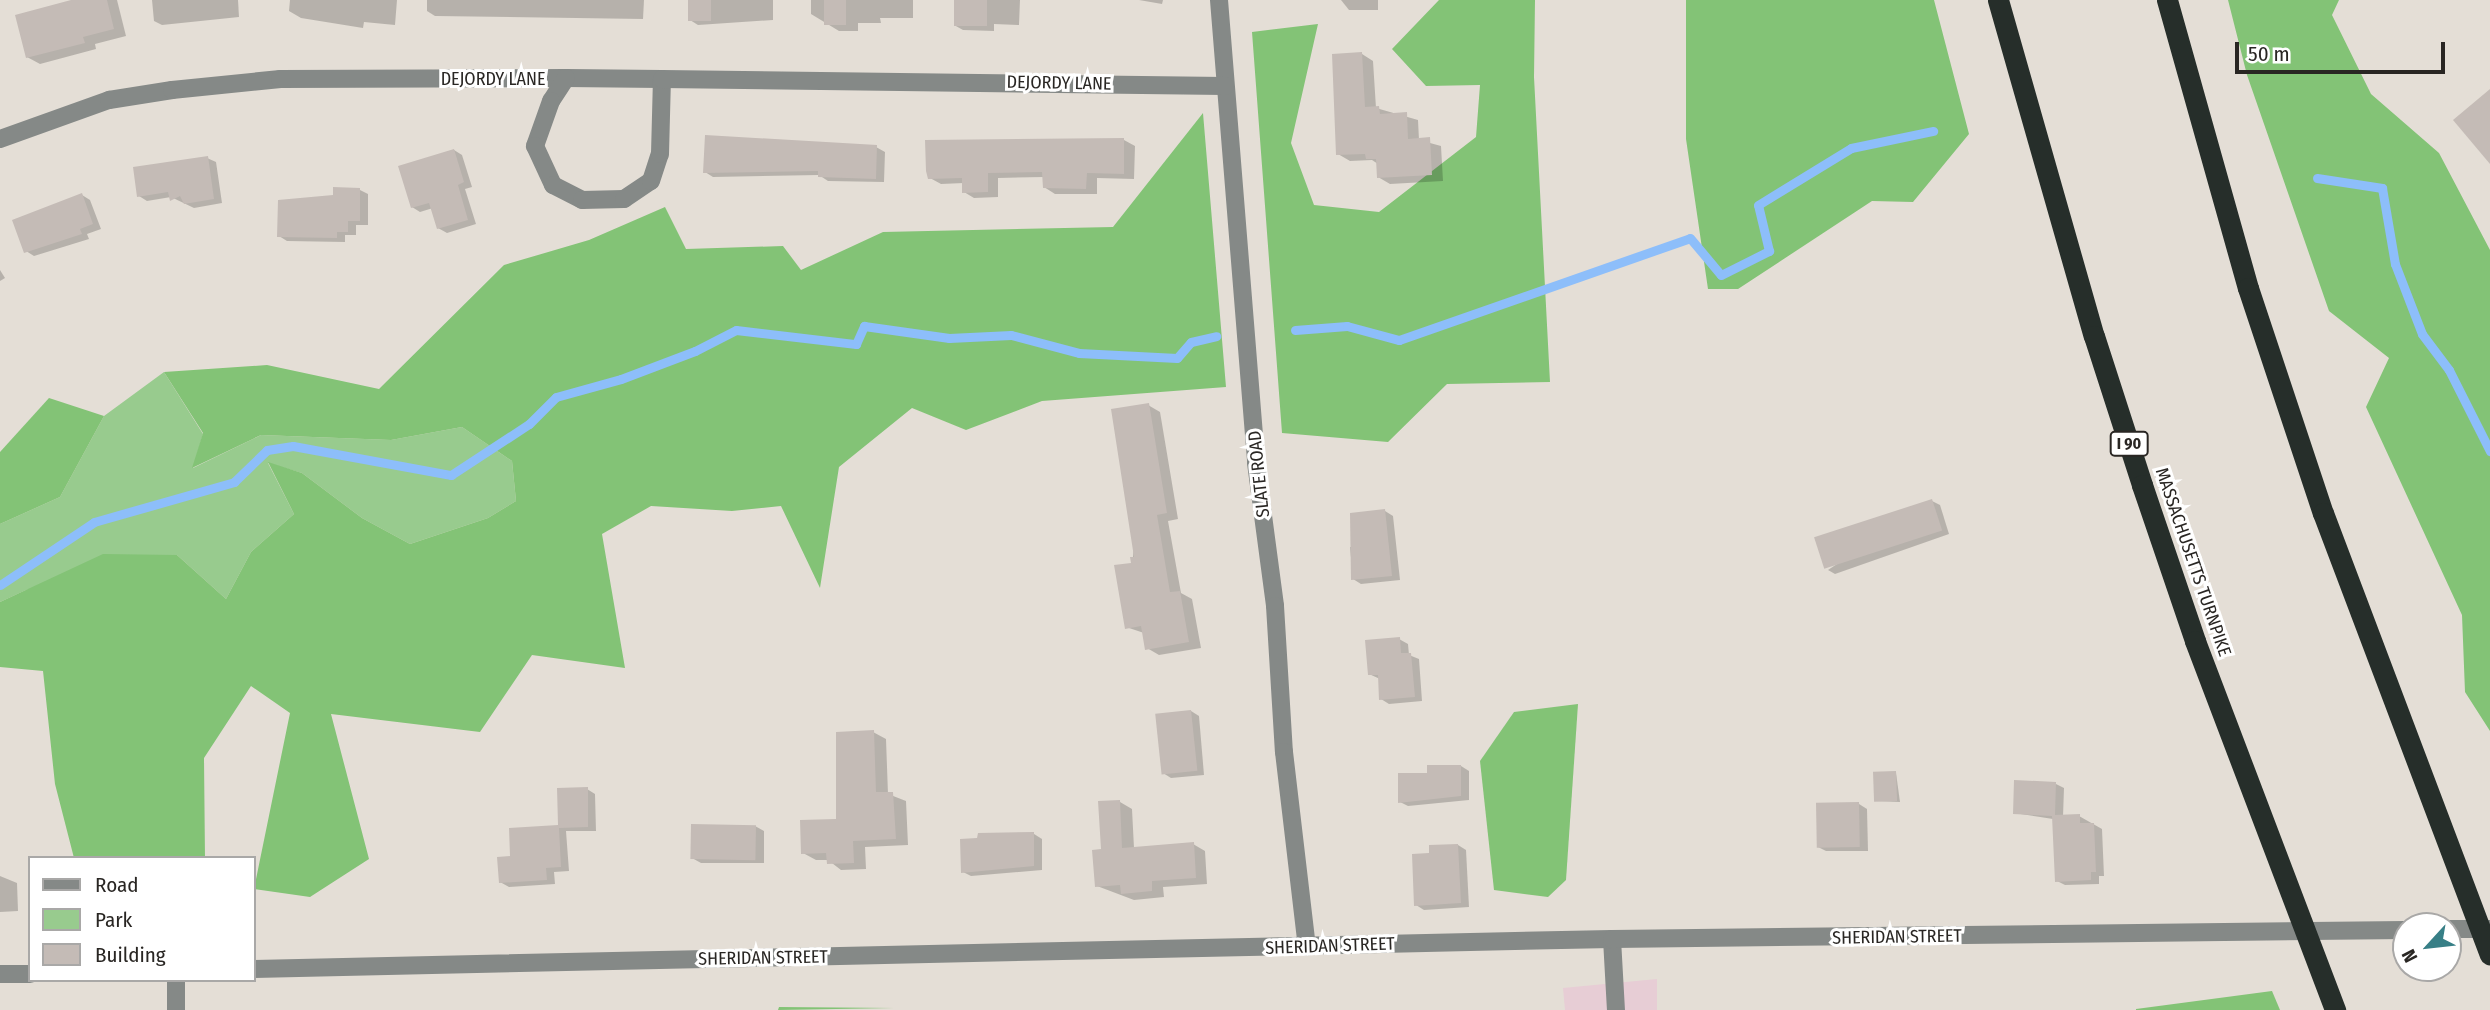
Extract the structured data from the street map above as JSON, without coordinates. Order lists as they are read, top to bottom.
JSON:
{
  "streets": {
    "highway": ["I 90", "MASSACHUSETTS TURNPIKE"],
    "street": ["DEJORDY LANE", "SLATE ROAD", "SHERIDAN STREET"]
  },
  "crossings": [
    ["DEJORDY LANE", "SLATE ROAD"],
    ["SLATE ROAD", "SHERIDAN STREET"]
  ],
  "legend": ["Road", "Park", "Building"],
  "scale_bar": "50 m",
  "north": "bottom left"
}
